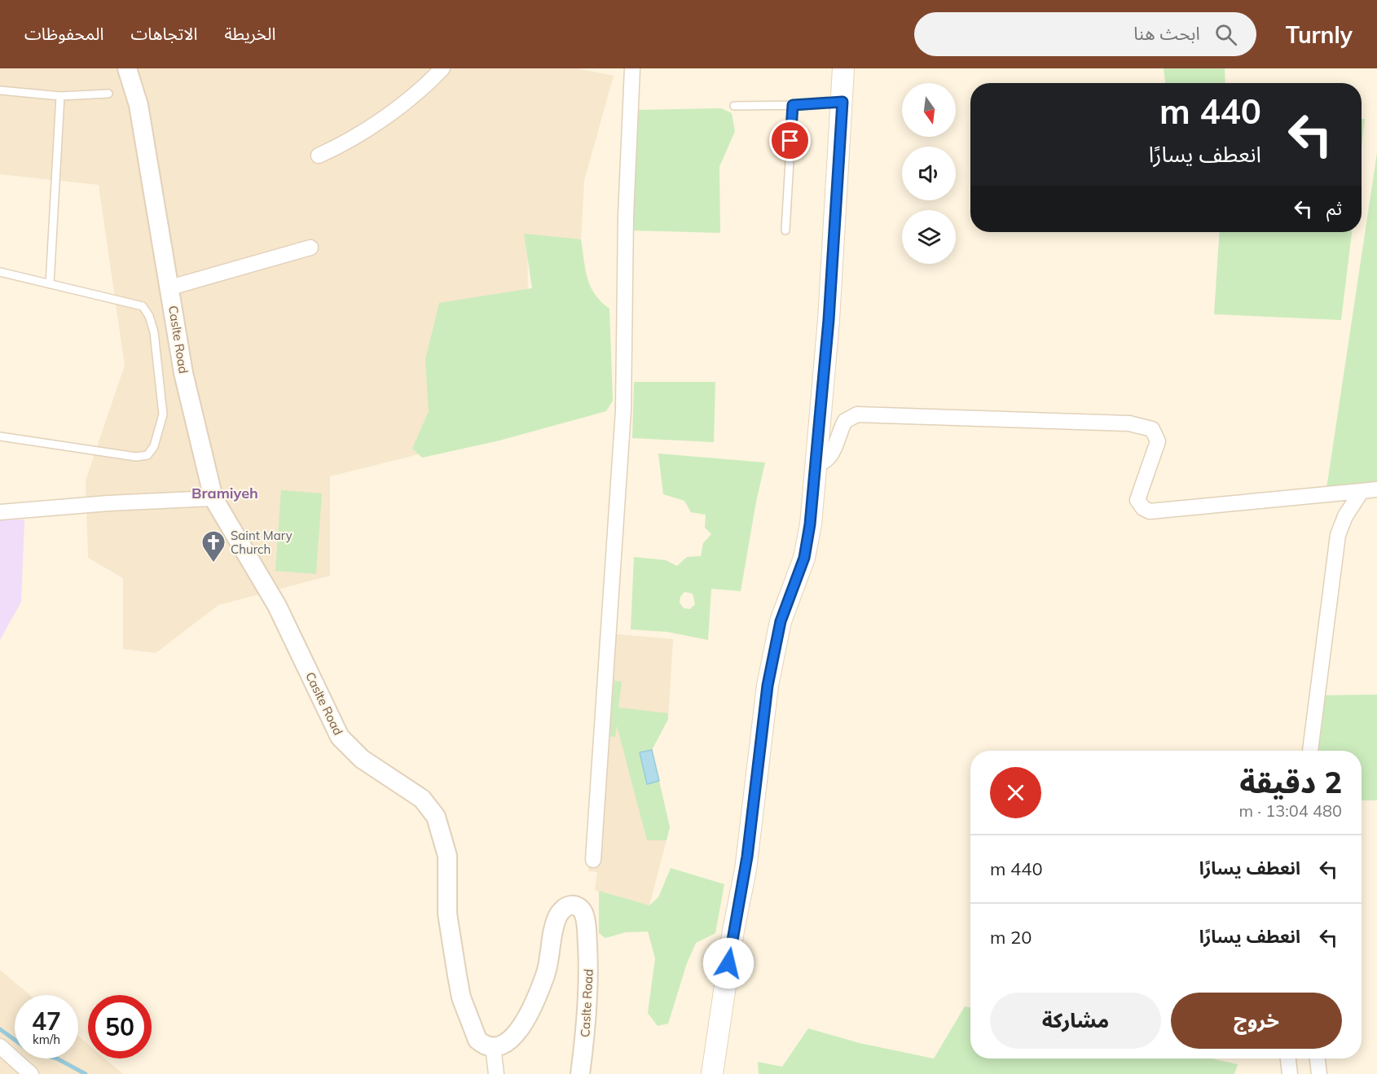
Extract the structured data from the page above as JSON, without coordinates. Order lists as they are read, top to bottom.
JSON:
{
  "streets": {
    "street": ["Caslte Road"]
  },
  "districts": ["Bramiyeh"],
  "places": {
    "church": ["Saint Mary Church"]
  },
  "north": "bottom",
  "page": {
    "header": "Turnly",
    "search": "ابحث هنا",
    "nav": ["الخريطة", "الاتجاهات", "المحفوظات"],
    "turn": ["440 m", "انعطف يسارًا"],
    "then": "ثم",
    "heading": ["2 دقيقة", "480 m · 13:04"],
    "list": [
      {
        "name": "انعطف يسارًا",
        "value": "440 m"
      },
      {
        "name": "انعطف يسارًا",
        "value": "20 m"
      }
    ],
    "buttons": ["خروج", "مشاركة"],
    "speed": "47 km/h",
    "limit": "50"
  }
}
